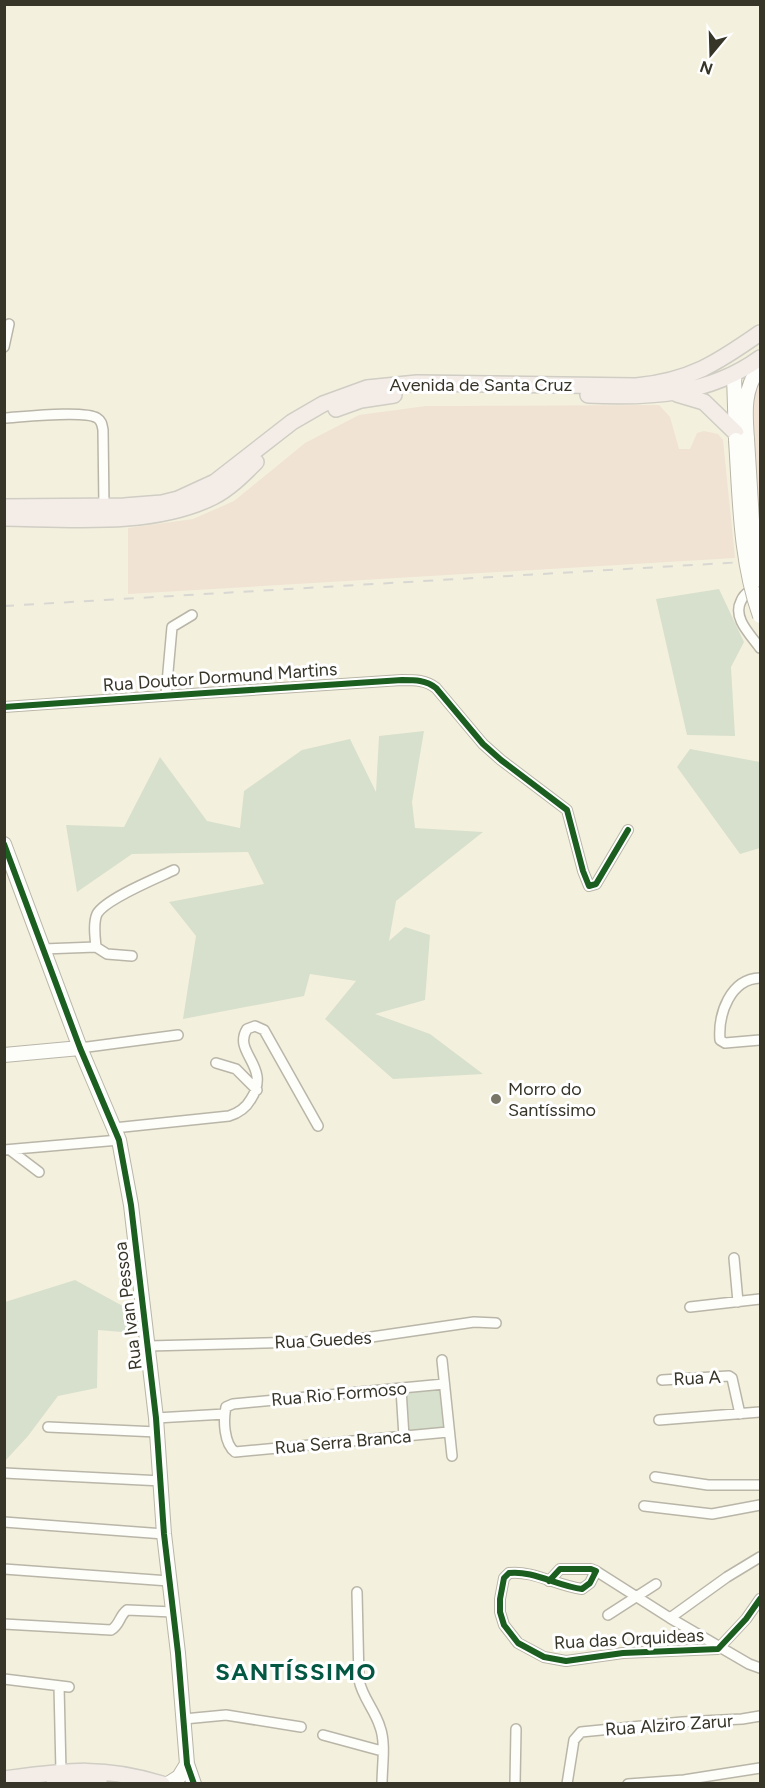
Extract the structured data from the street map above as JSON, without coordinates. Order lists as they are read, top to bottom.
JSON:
{
  "streets": {
    "main road": ["Avenida de Santa Cruz"],
    "street": [
      "Rua Doutor Dormund Martins",
      "Rua Ivan Pessoa",
      "Rua Guedes",
      "Rua A",
      "Rua Rio Formoso",
      "Rua Serra Branca",
      "Rua das Orquideas",
      "Rua Alziro Zarur"
    ]
  },
  "crossings": [
    ["Rua Ivan Pessoa", "Rua Guedes"],
    ["Rua Rio Formoso", "Rua Serra Branca"]
  ],
  "districts": ["SANTÍSSIMO"],
  "places": ["Morro do Santíssimo"],
  "north": "bottom"
}
